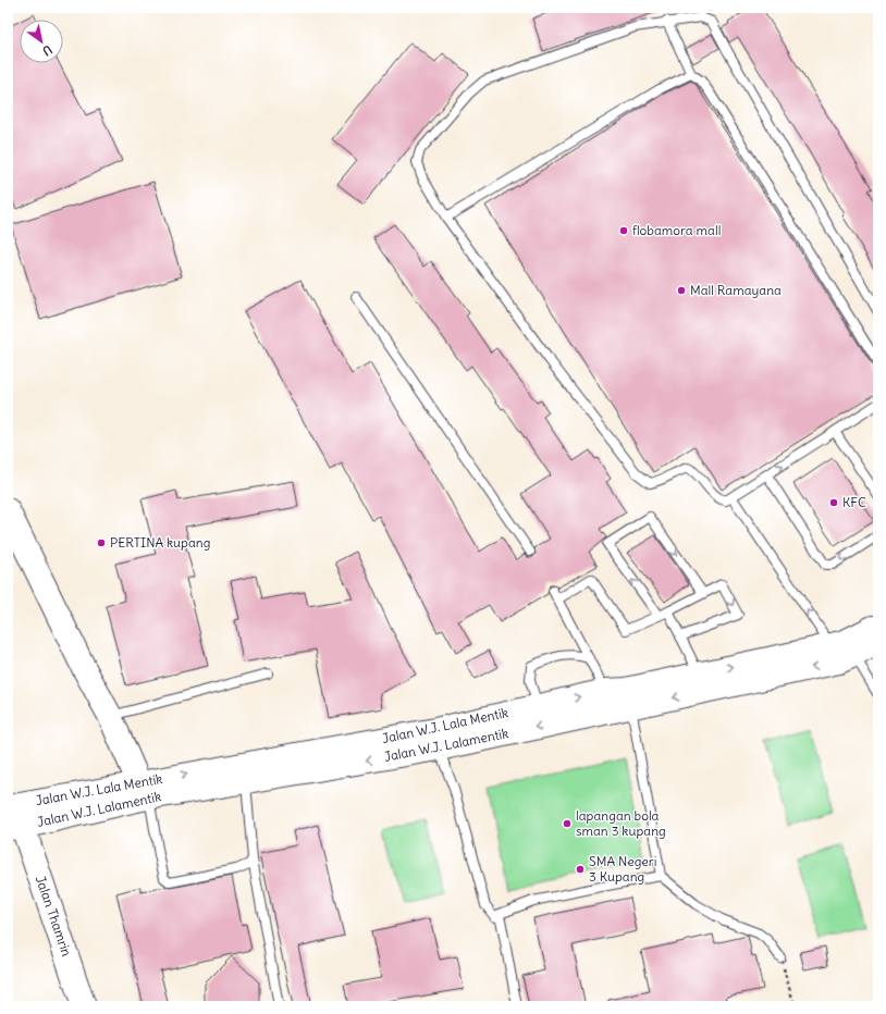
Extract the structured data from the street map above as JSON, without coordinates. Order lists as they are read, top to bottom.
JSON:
{
  "streets": {
    "main road": ["Jalan W.J. Lala Mentik", "Jalan W.J. Lalamentik", "Jalan Thamrin"]
  },
  "crossings": [
    ["Jalan W.J. Lala Mentik", "Jalan W.J. Lalamentik"],
    ["Jalan W.J. Lala Mentik", "Jalan Thamrin"]
  ],
  "one_way": ["Jalan W.J. Lalamentik"],
  "places": [
    "flobamora mall",
    "Mall Ramayana",
    "KFC",
    "PERTINA kupang",
    "lapangan bola sman 3 kupang",
    "SMA Negeri 3 Kupang"
  ],
  "north": "bottom right"
}
